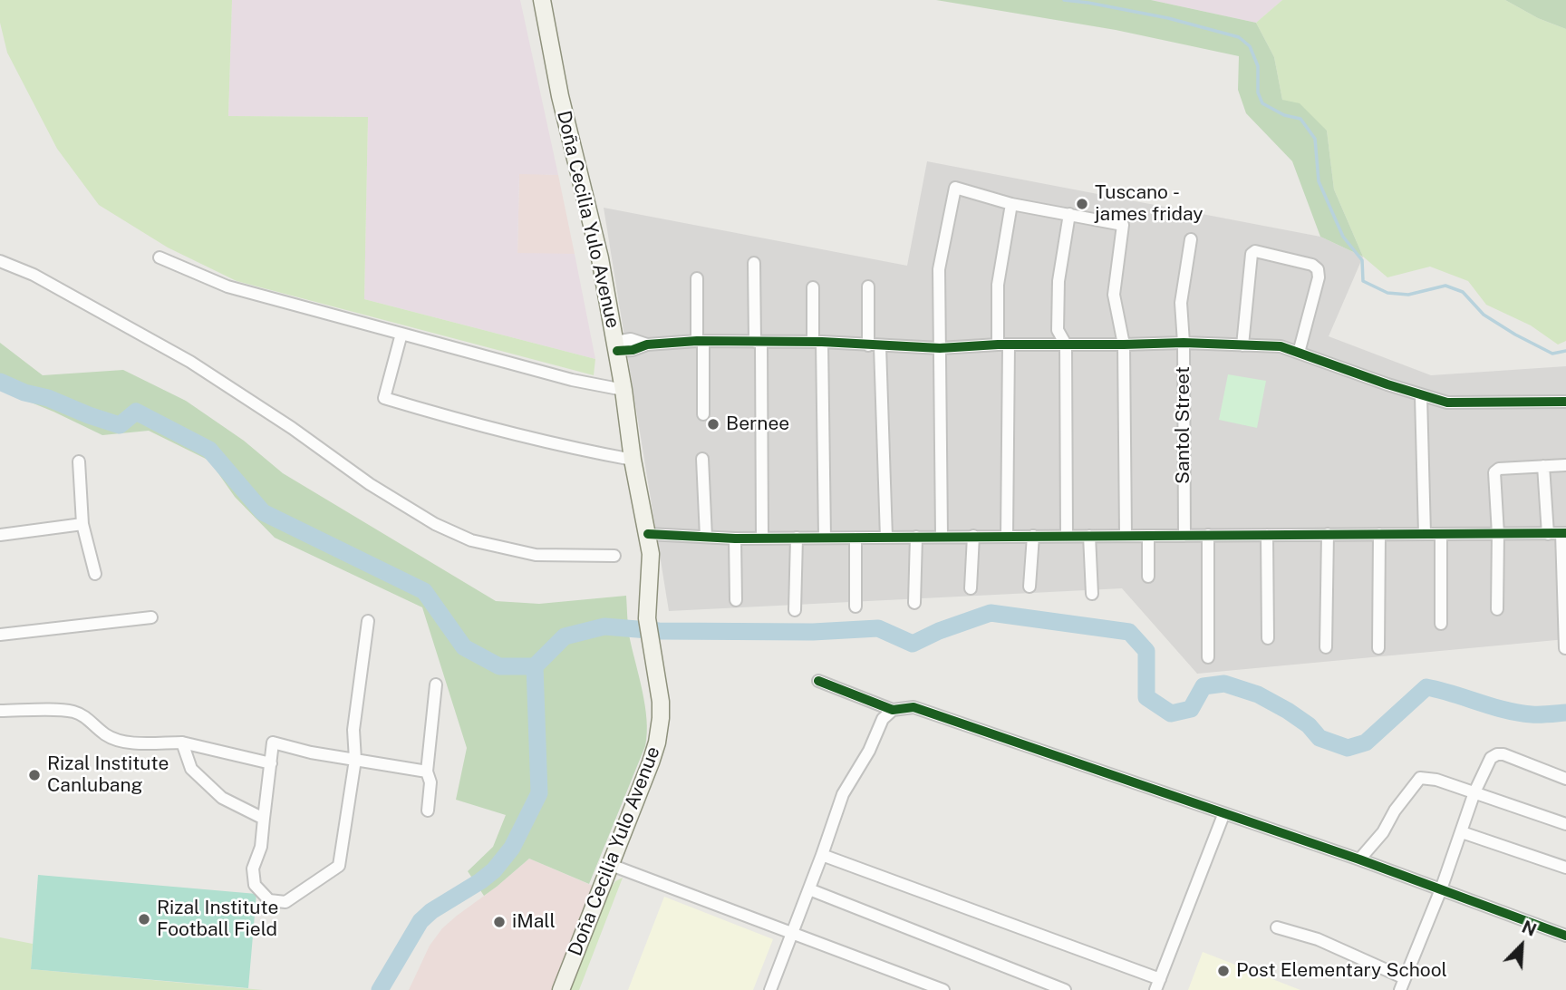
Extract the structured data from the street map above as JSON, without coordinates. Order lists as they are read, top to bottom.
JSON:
{
  "streets": {
    "main road": ["Doña Cecilia Yulo Avenue"],
    "street": ["Santol Street"]
  },
  "places": [
    "Tuscano - james friday",
    "Bernee",
    "Rizal Institute Canlubang",
    "Rizal Institute Football Field",
    "iMall",
    "Post Elementary School"
  ],
  "north": "top right"
}
